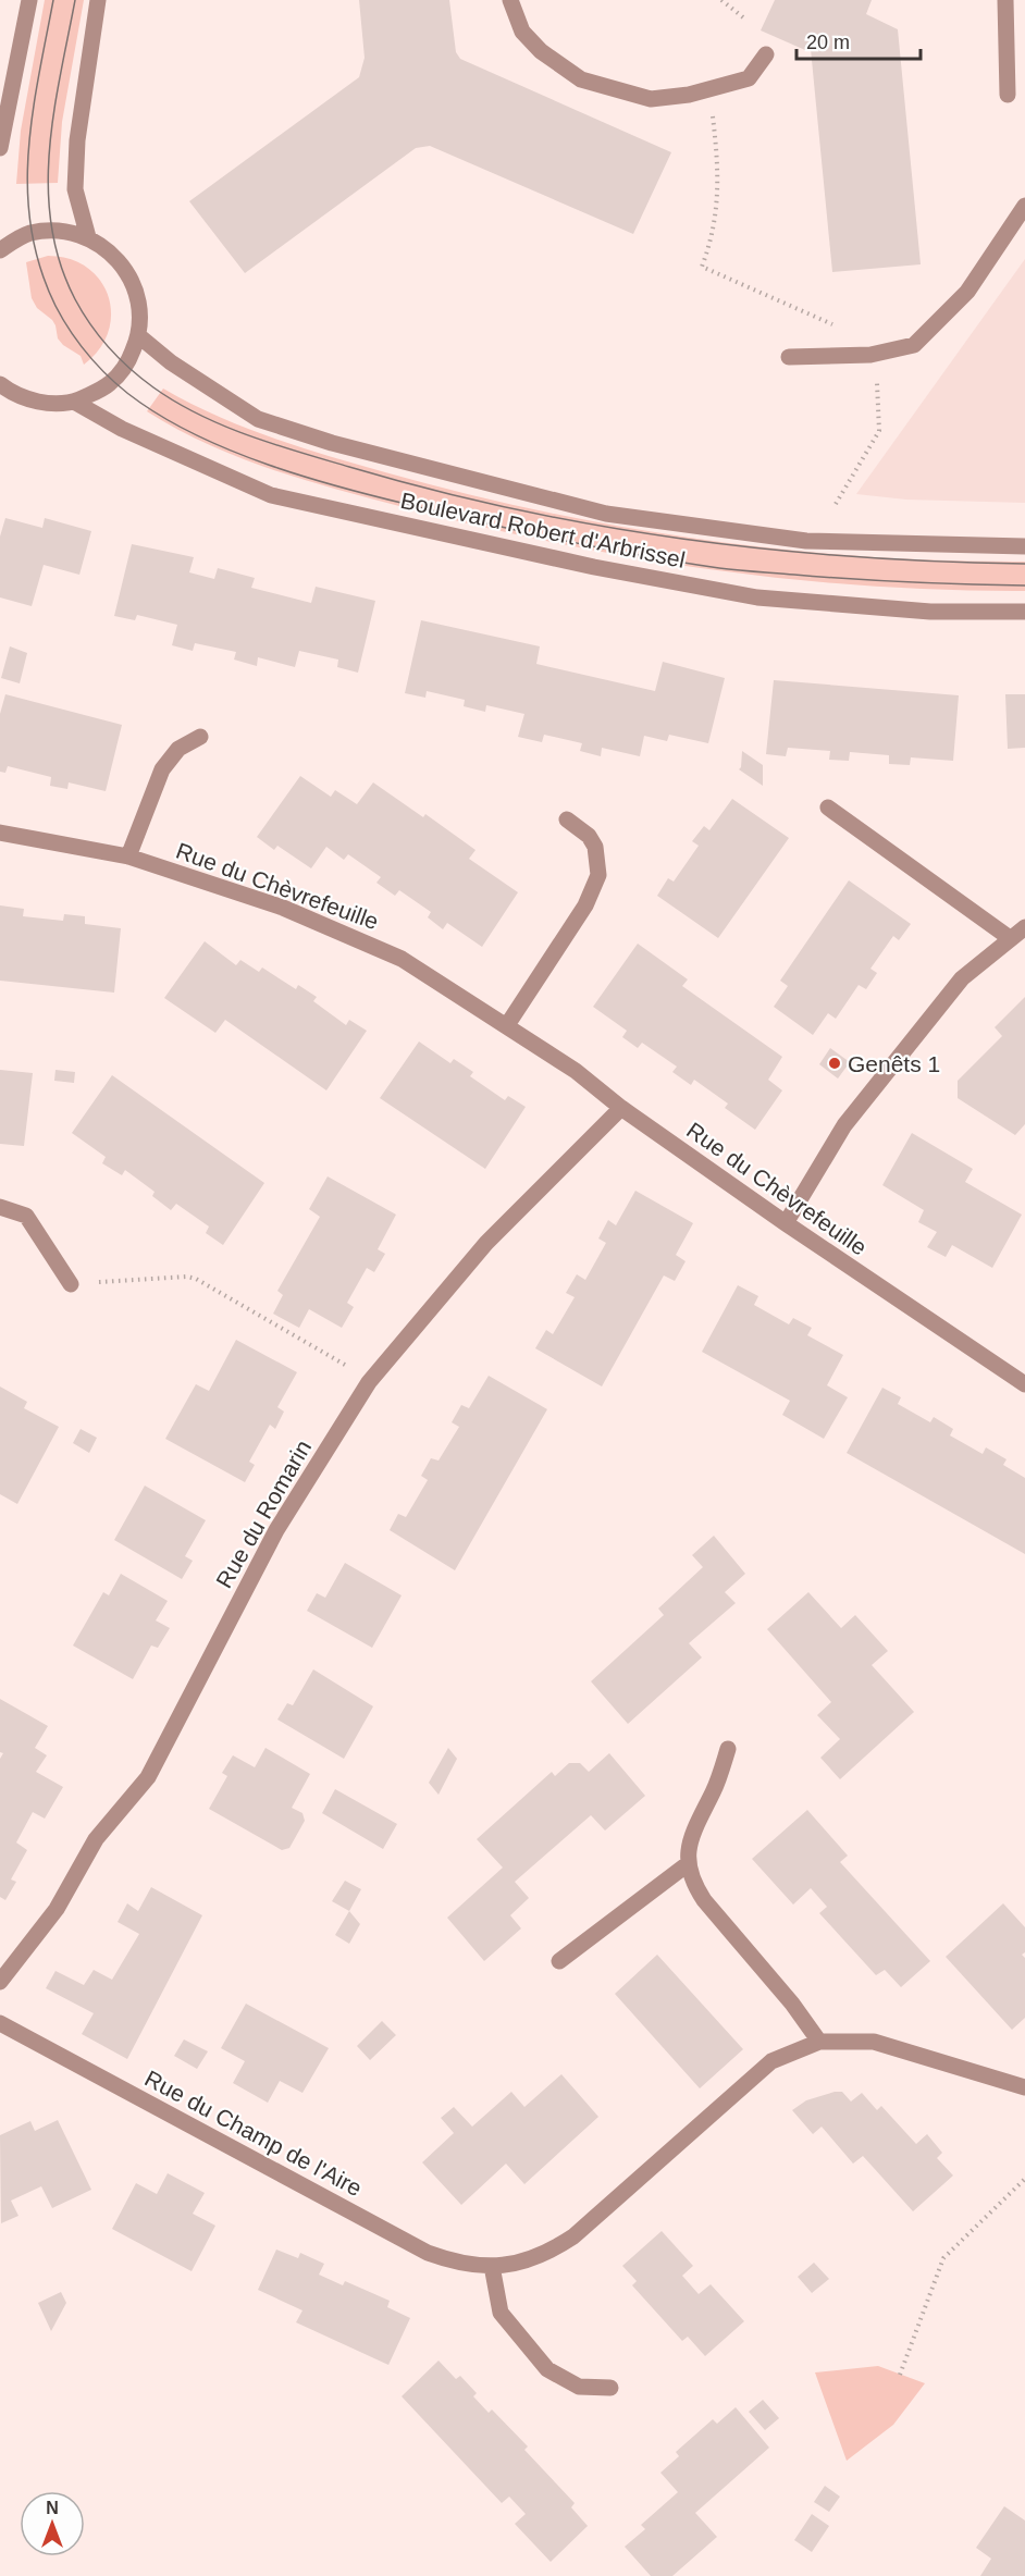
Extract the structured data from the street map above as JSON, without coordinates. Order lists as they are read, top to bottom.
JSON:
{
  "streets": {
    "street": [
      "Boulevard Robert d'Arbrissel",
      "Rue du Chèvrefeuille",
      "Rue du Romarin",
      "Rue du Champ de l'Aire"
    ]
  },
  "crossings": [
    ["Rue du Chèvrefeuille", "Rue du Romarin"]
  ],
  "places": ["Genêts 1"],
  "scale_bar": "20 m",
  "north": "top"
}
